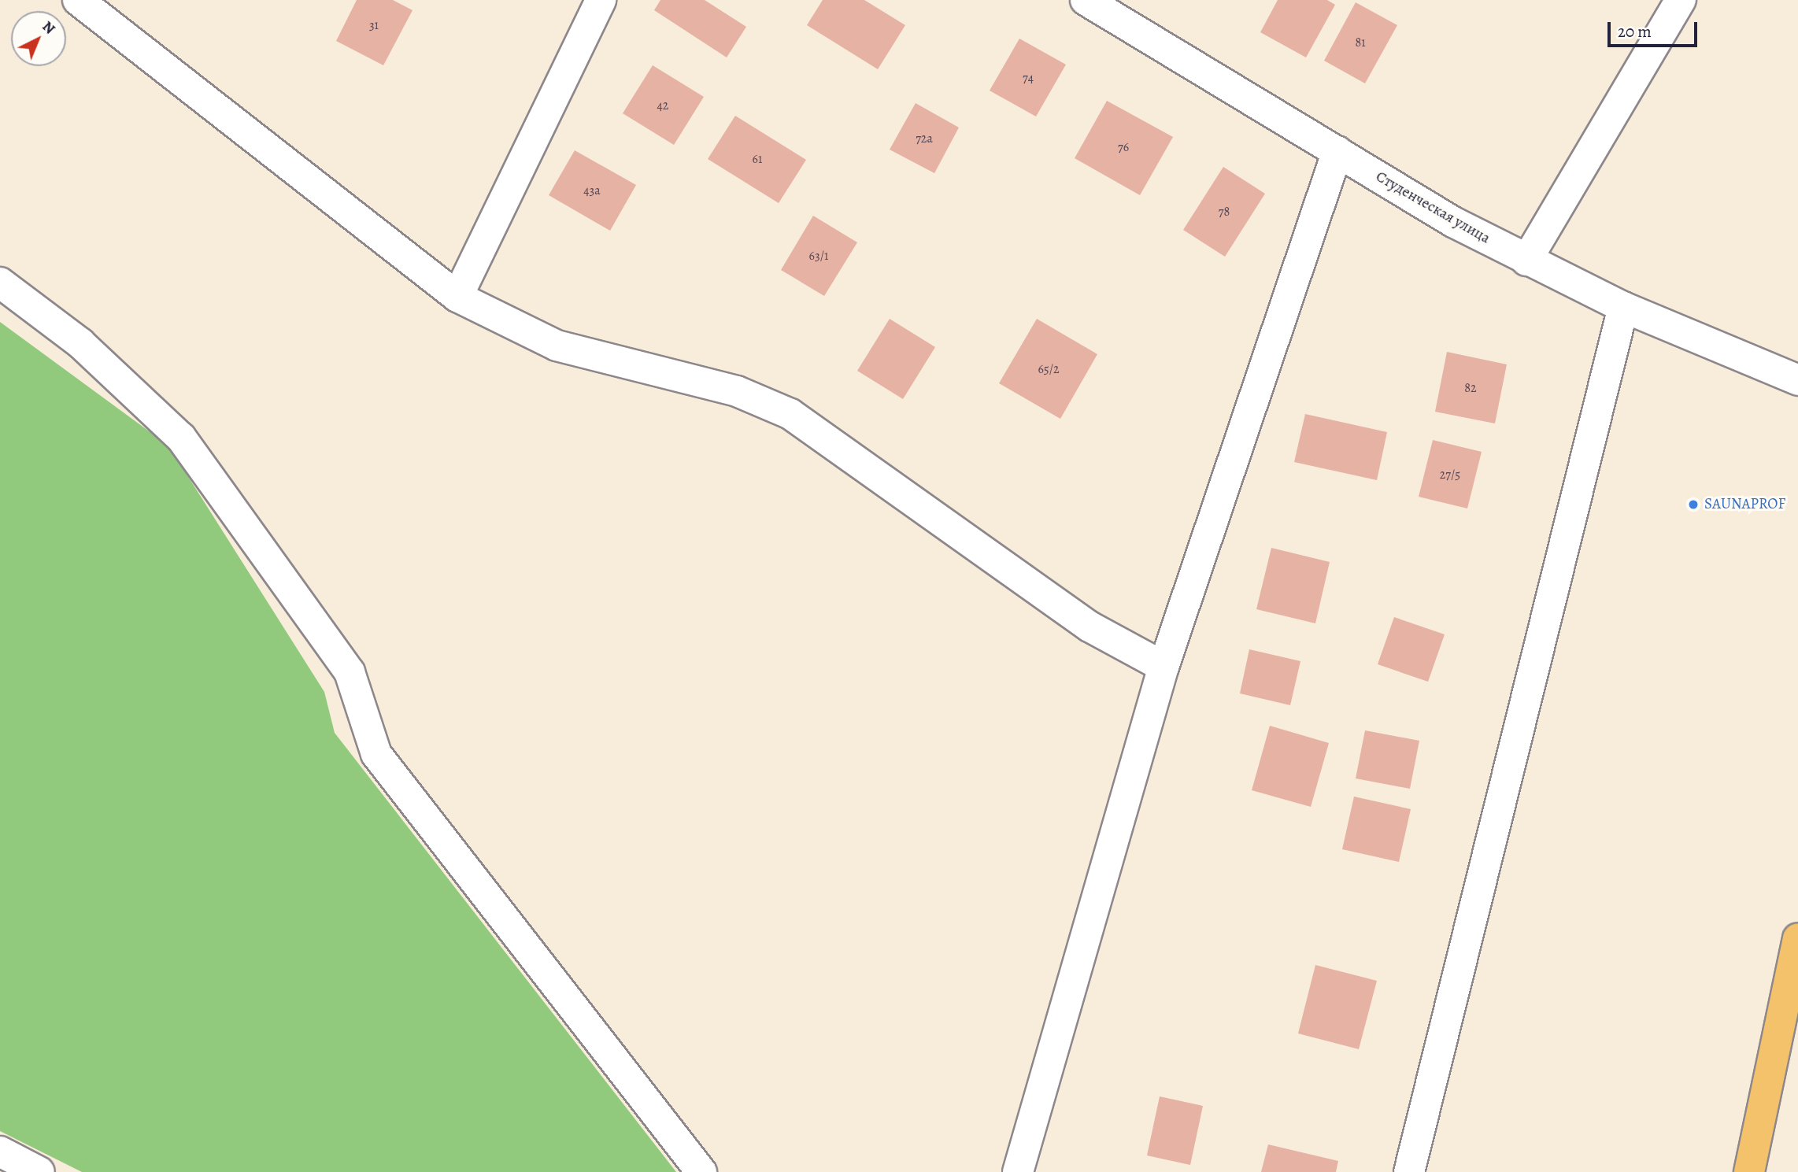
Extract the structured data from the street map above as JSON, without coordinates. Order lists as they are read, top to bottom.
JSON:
{
  "streets": {
    "street": ["Студенческая улица"]
  },
  "places": ["SAUNAPROF"],
  "house_numbers": [
    "31",
    "81",
    "74",
    "42",
    "72а",
    "76",
    "61",
    "43а",
    "78",
    "63/1",
    "65/2",
    "82",
    "27/5"
  ],
  "scale_bar": "20 m",
  "north": "top right"
}
